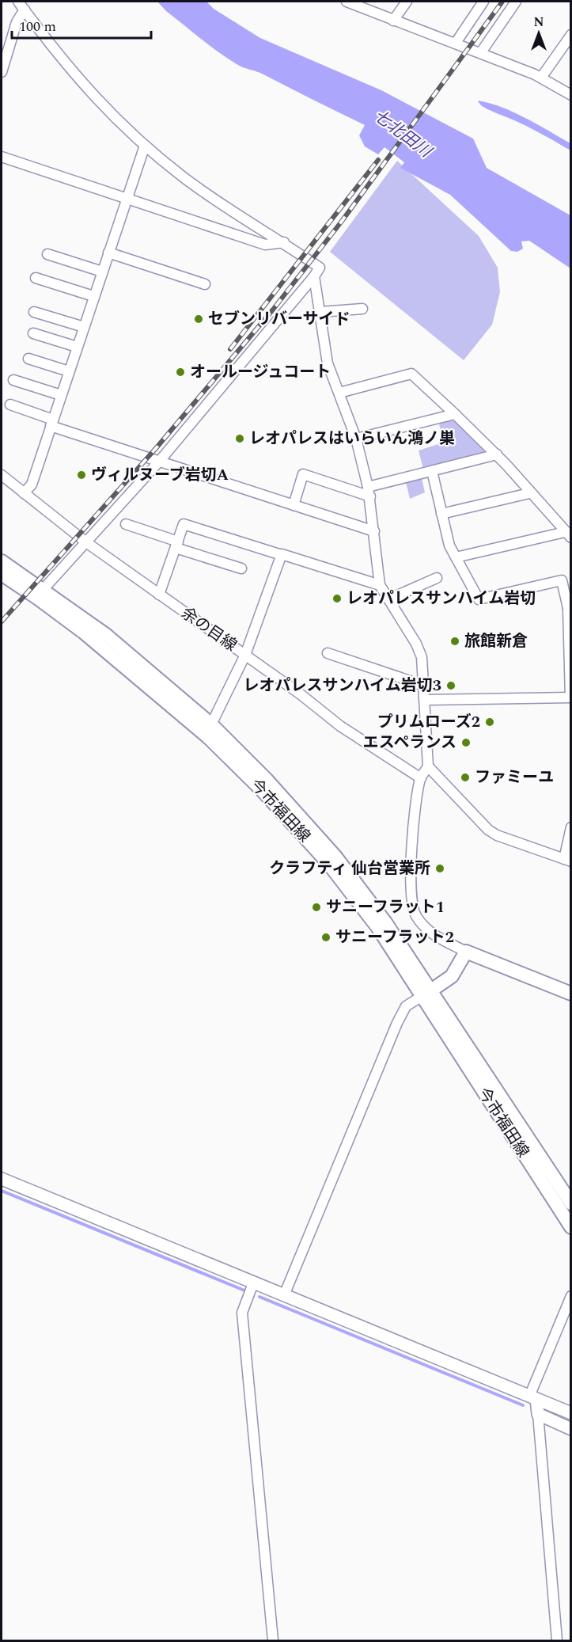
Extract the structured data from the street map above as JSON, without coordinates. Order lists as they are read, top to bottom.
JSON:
{
  "streets": {
    "main road": ["今市福田線"],
    "street": ["余の目線"]
  },
  "water": ["七北田川"],
  "places": [
    "セブンリバーサイド",
    "オールージュコート",
    "レオパレスはいらいん鴻ノ巣",
    "ヴィルヌーブ岩切A",
    "レオパレスサンハイム岩切",
    "旅館新倉",
    "レオパレスサンハイム岩切3",
    "プリムローズ2",
    "エスペランス",
    "ファミーユ",
    "クラフティ 仙台営業所",
    "サニーフラット1",
    "サニーフラット2"
  ],
  "scale_bar": "100 m",
  "north": "top"
}
